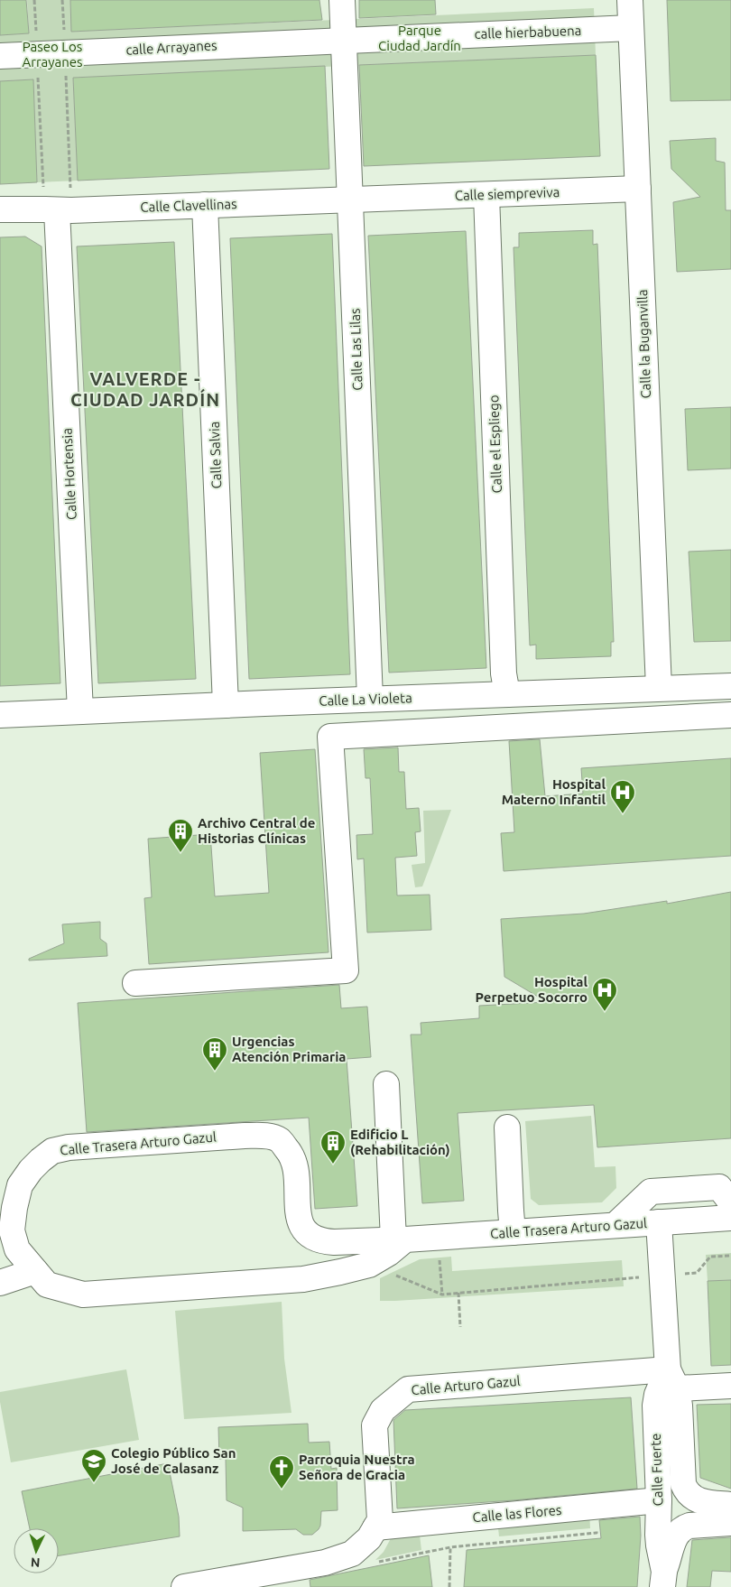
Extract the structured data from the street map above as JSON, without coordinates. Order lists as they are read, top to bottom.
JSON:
{
  "streets": {
    "street": [
      "calle hierbabuena",
      "calle Arrayanes",
      "Calle siempreviva",
      "Calle Clavellinas",
      "Calle la Buganvilla",
      "Calle Las Lilas",
      "Calle el Espliego",
      "Calle Salvia",
      "Calle Hortensia",
      "Calle La Violeta",
      "Calle Trasera Arturo Gazul",
      "Calle Arturo Gazul",
      "Calle Fuerte",
      "Calle las Flores"
    ]
  },
  "crossings": [
    ["calle hierbabuena", "calle Arrayanes"],
    ["calle hierbabuena", "Calle la Buganvilla"],
    ["calle hierbabuena", "Calle Las Lilas"],
    ["calle Arrayanes", "Calle Las Lilas"],
    ["Calle siempreviva", "Calle Clavellinas"],
    ["Calle siempreviva", "Calle la Buganvilla"],
    ["Calle siempreviva", "Calle el Espliego"],
    ["Calle Clavellinas", "Calle Las Lilas"],
    ["Calle Clavellinas", "Calle Salvia"],
    ["Calle Clavellinas", "Calle Hortensia"],
    ["Calle la Buganvilla", "Calle La Violeta"],
    ["Calle Las Lilas", "Calle La Violeta"],
    ["Calle el Espliego", "Calle La Violeta"],
    ["Calle Salvia", "Calle La Violeta"],
    ["Calle Hortensia", "Calle La Violeta"],
    ["Calle Trasera Arturo Gazul", "Calle Fuerte"],
    ["Calle Arturo Gazul", "Calle Fuerte"],
    ["Calle Arturo Gazul", "Calle las Flores"],
    ["Calle Fuerte", "Calle las Flores"]
  ],
  "districts": ["VALVERDE - CIUDAD JARDÍN"],
  "parks": ["Parque Ciudad Jardín", "Paseo Los Arrayanes"],
  "places": {
    "hospital": ["Hospital Materno Infantil", "Hospital Perpetuo Socorro"],
    "building": ["Archivo Central de Historias Clínicas", "Urgencias Atención Primaria", "Edificio L (Rehabilitación)"],
    "school or university": ["Colegio Público San José de Calasanz"],
    "church": ["Parroquia Nuestra Señora de Gracia"]
  },
  "north": "bottom"
}
